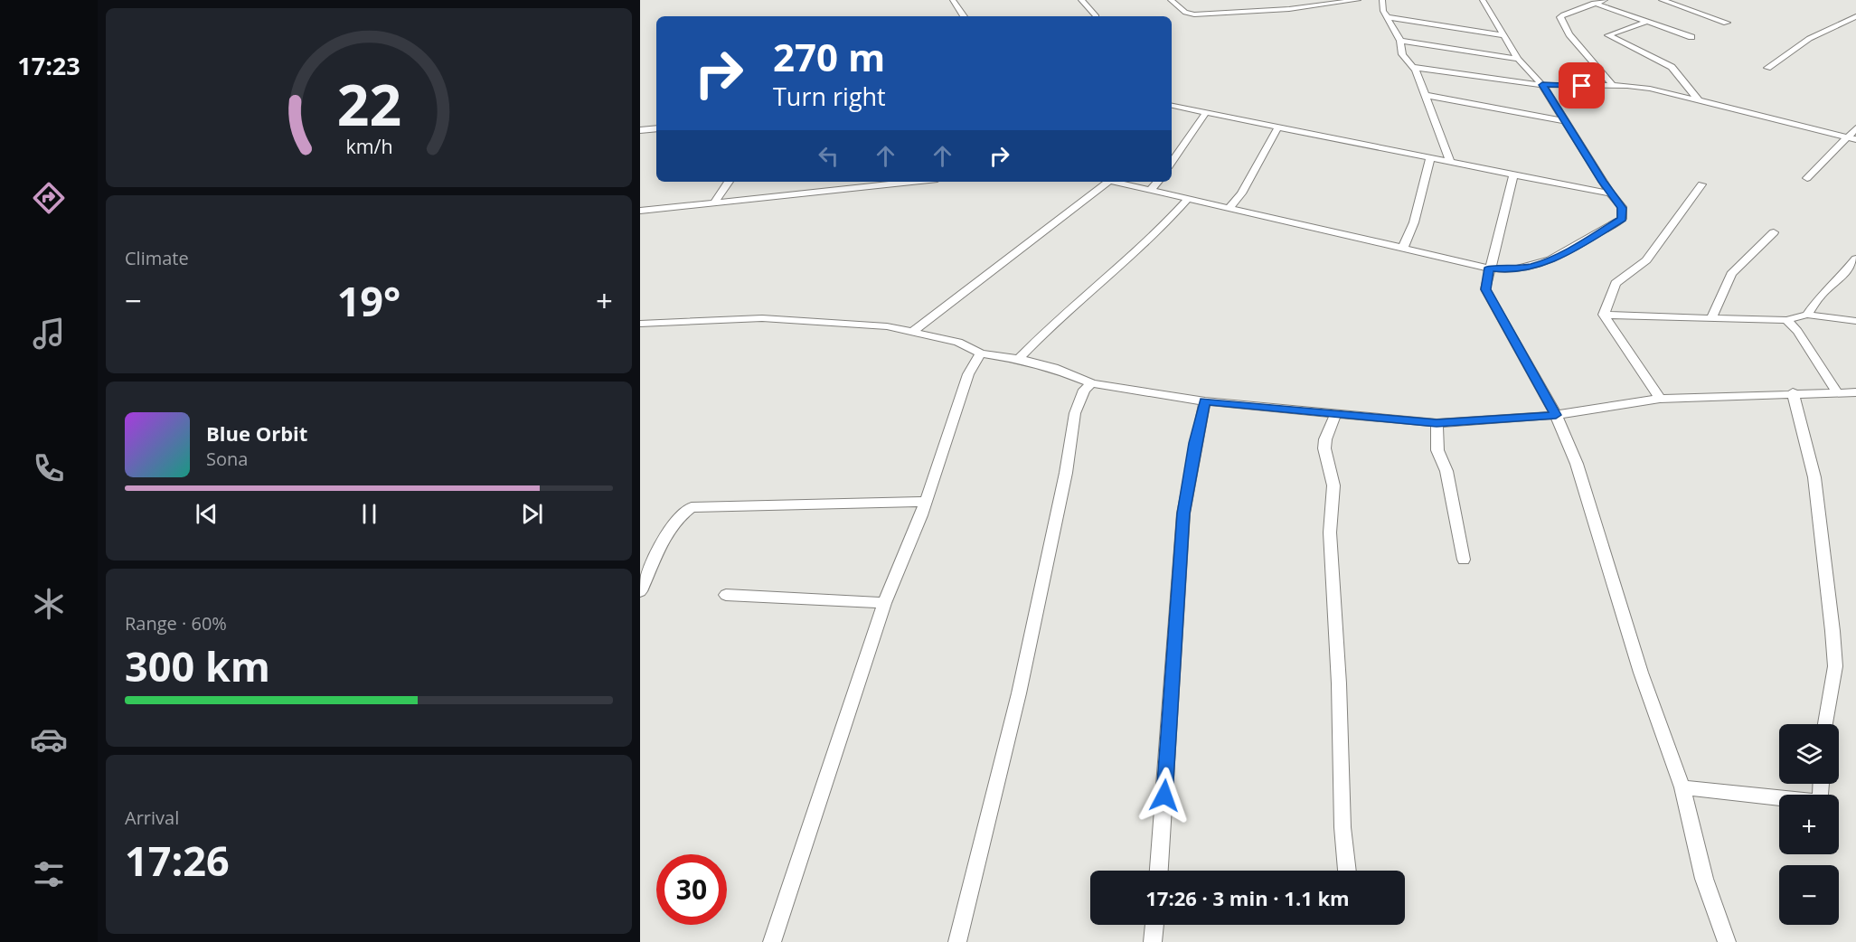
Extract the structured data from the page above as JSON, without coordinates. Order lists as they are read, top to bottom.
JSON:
{
  "page": {
    "tabs": "17:23",
    "turn": ["270 m", "Turn right"],
    "tile": [
      "Climate",
      ["Range · 60%", "300 km"],
      ["Arrival", "17:26"]
    ],
    "heat": ["−", "19°", "+"],
    "song": ["Blue Orbit", "Sona"],
    "map_buttons": ["+", "−"],
    "limit": "30",
    "trip": "17:26 · 3 min · 1.1 km",
    "gauge": ["22", "km/h"]
  }
}
